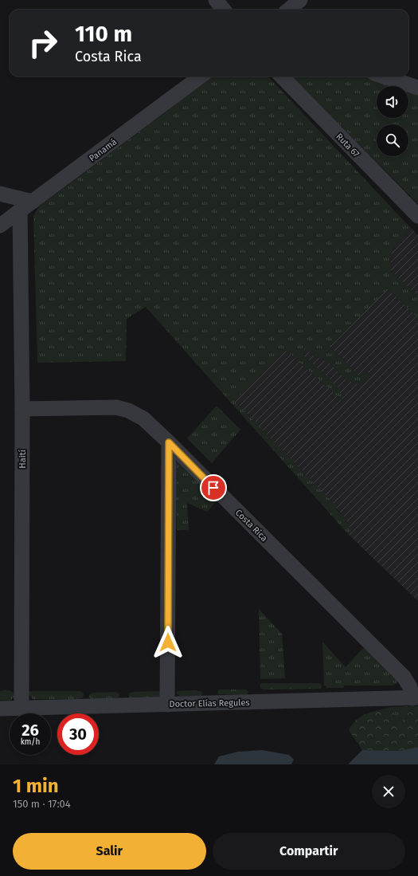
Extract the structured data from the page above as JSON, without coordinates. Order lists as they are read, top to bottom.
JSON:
{
  "streets": {
    "street": [
      "Ruta 67",
      "Panamá",
      "Haití",
      "Costa Rica",
      "Doctor Elías Regules"
    ]
  },
  "crossings": [
    ["Panamá", "Haití"],
    ["Haití", "Costa Rica"],
    ["Haití", "Doctor Elías Regules"],
    ["Costa Rica", "Doctor Elías Regules"]
  ],
  "page": {
    "turn": ["110 m", "Costa Rica"],
    "speed": "26 km/h",
    "limit": "30",
    "heading": ["1 min", "150 m · 17:04"],
    "buttons": ["Salir", "Compartir"]
  }
}
